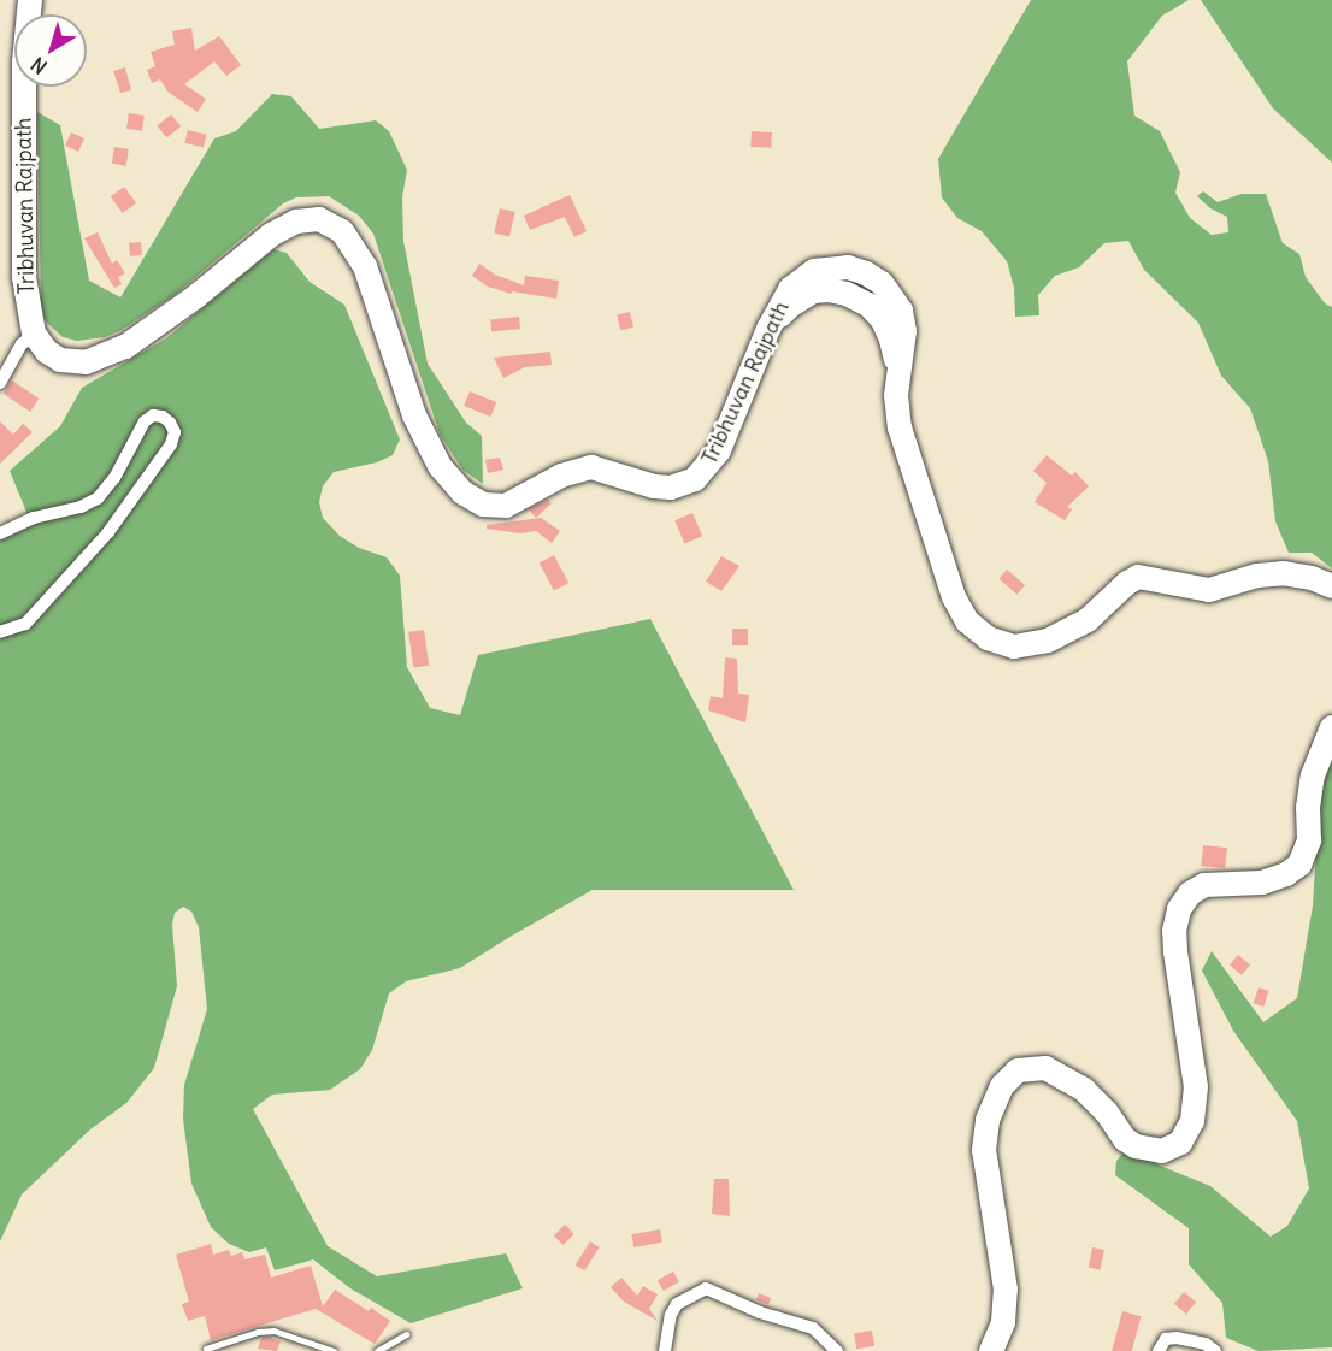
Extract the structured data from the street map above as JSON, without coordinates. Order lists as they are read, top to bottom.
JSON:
{
  "streets": {
    "highway": ["Tribhuvan Rajpath"]
  },
  "north": "bottom left"
}
